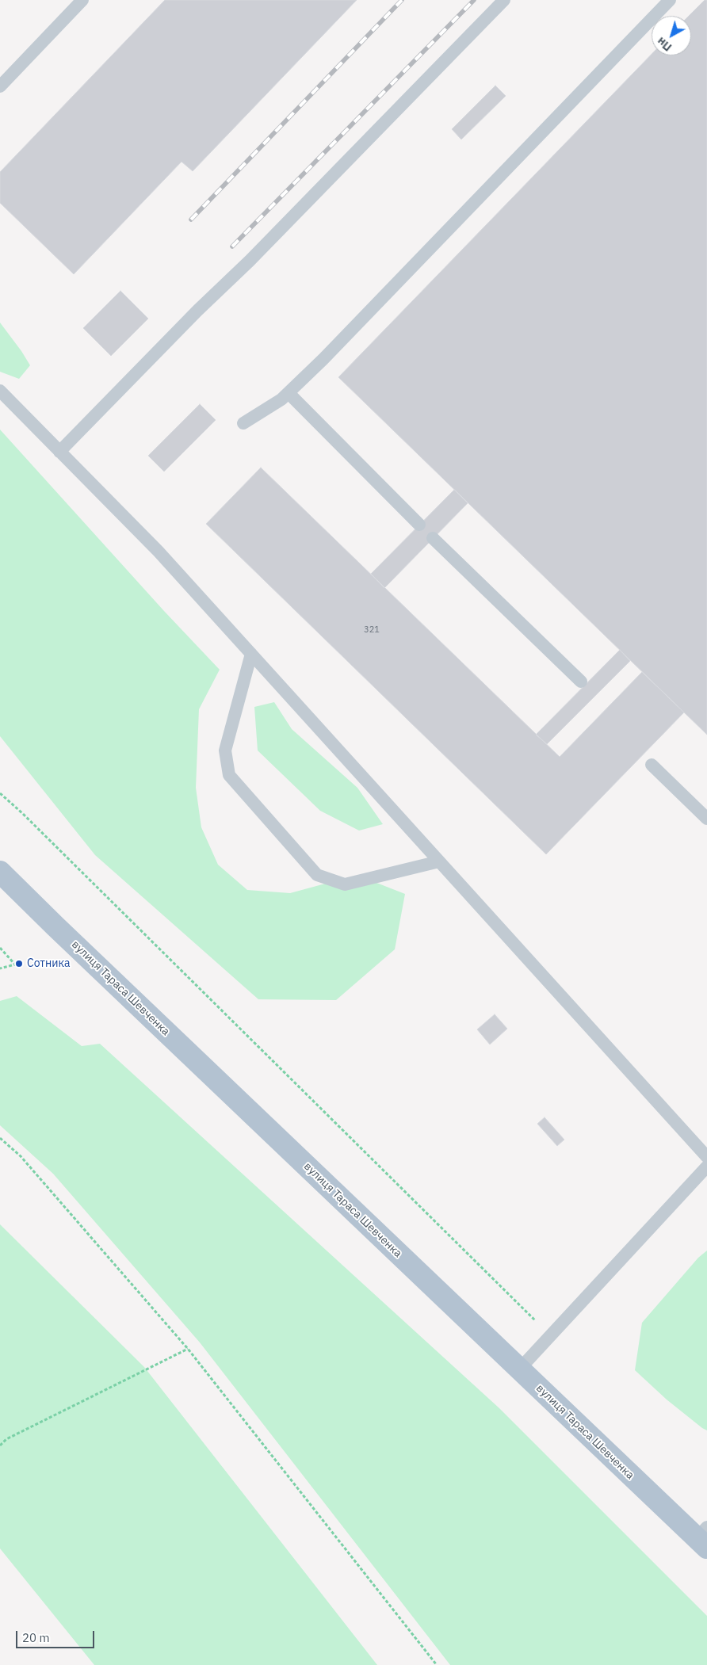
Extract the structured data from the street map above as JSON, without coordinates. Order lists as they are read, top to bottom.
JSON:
{
  "streets": {
    "main road": ["вулиця Тараса Шевченка"]
  },
  "places": ["Сотника"],
  "house_numbers": ["321"],
  "scale_bar": "20 m",
  "north": "bottom left"
}
